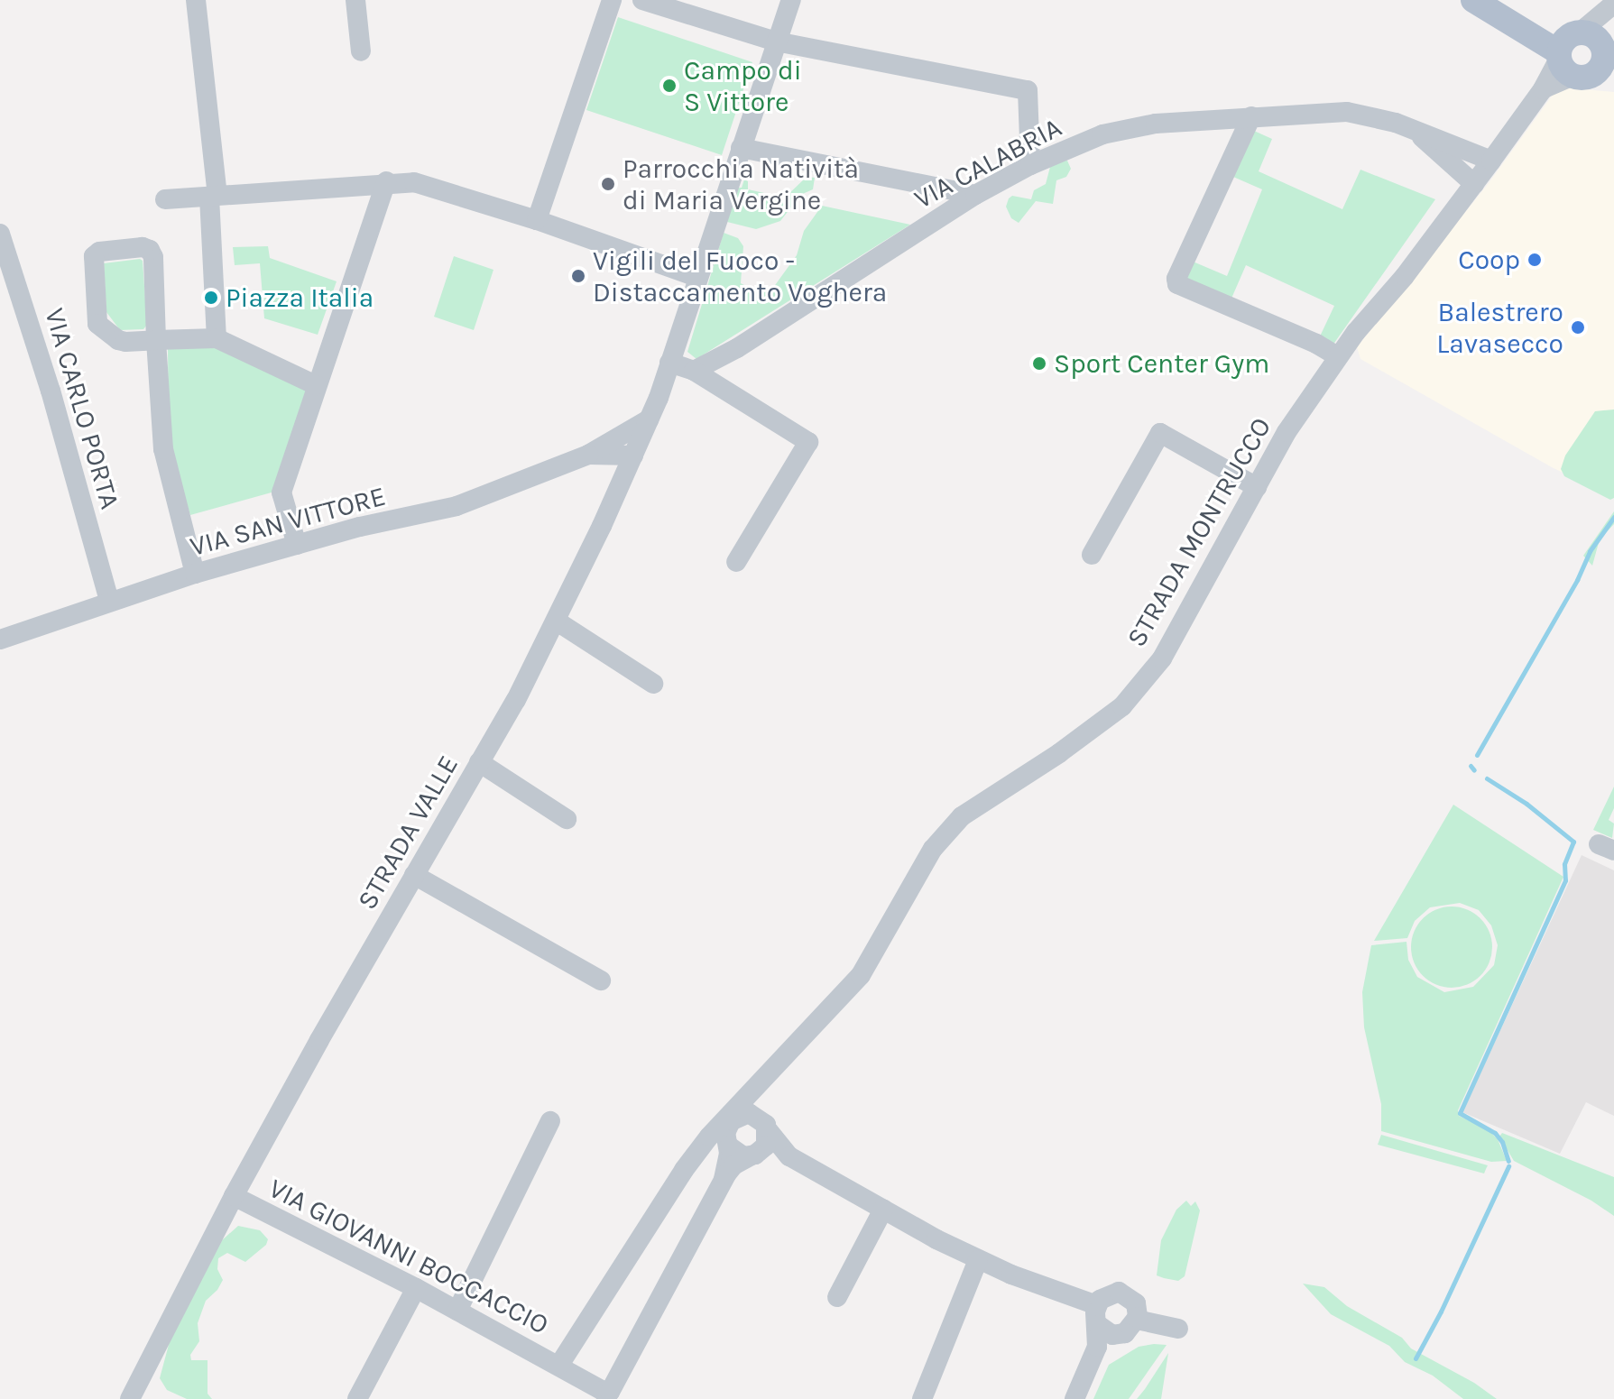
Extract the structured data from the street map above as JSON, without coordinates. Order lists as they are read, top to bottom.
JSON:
{
  "streets": {
    "street": [
      "VIA CALABRIA",
      "VIA CARLO PORTA",
      "VIA SAN VITTORE",
      "STRADA MONTRUCCO",
      "STRADA VALLE",
      "VIA GIOVANNI BOCCACCIO"
    ]
  },
  "crossings": [
    ["VIA CALABRIA", "STRADA MONTRUCCO"],
    ["VIA CARLO PORTA", "VIA SAN VITTORE"],
    ["VIA SAN VITTORE", "STRADA VALLE"],
    ["STRADA MONTRUCCO", "VIA GIOVANNI BOCCACCIO"],
    ["STRADA VALLE", "VIA GIOVANNI BOCCACCIO"]
  ],
  "places": [
    "Campo di S Vittore",
    "Parrocchia Natività di Maria Vergine",
    "Coop",
    "Vigili del Fuoco - Distaccamento Voghera",
    "Piazza Italia",
    "Balestrero Lavasecco",
    "Sport Center Gym"
  ]
}
